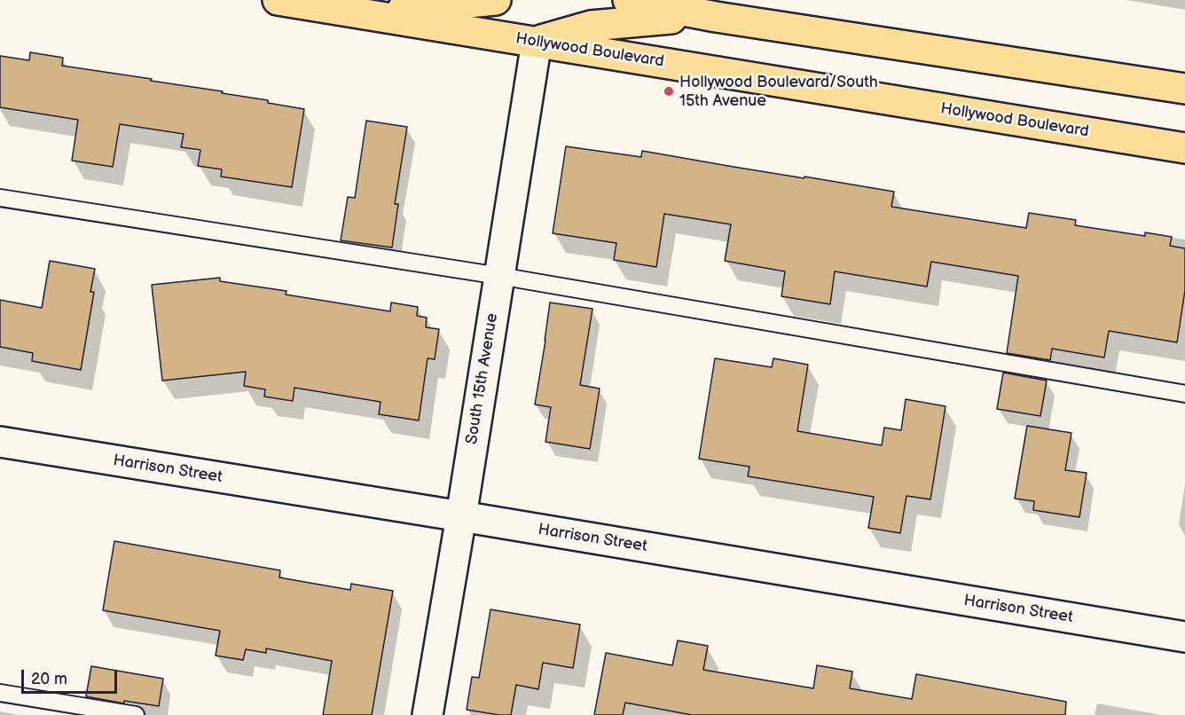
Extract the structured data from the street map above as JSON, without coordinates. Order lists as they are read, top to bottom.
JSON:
{
  "streets": {
    "main road": ["Hollywood Boulevard"],
    "street": ["South 15th Avenue", "Harrison Street"]
  },
  "crossings": [
    ["Hollywood Boulevard", "South 15th Avenue"],
    ["South 15th Avenue", "Harrison Street"]
  ],
  "places": ["Hollywood Boulevard/South 15th Avenue"],
  "scale_bar": "20 m"
}
